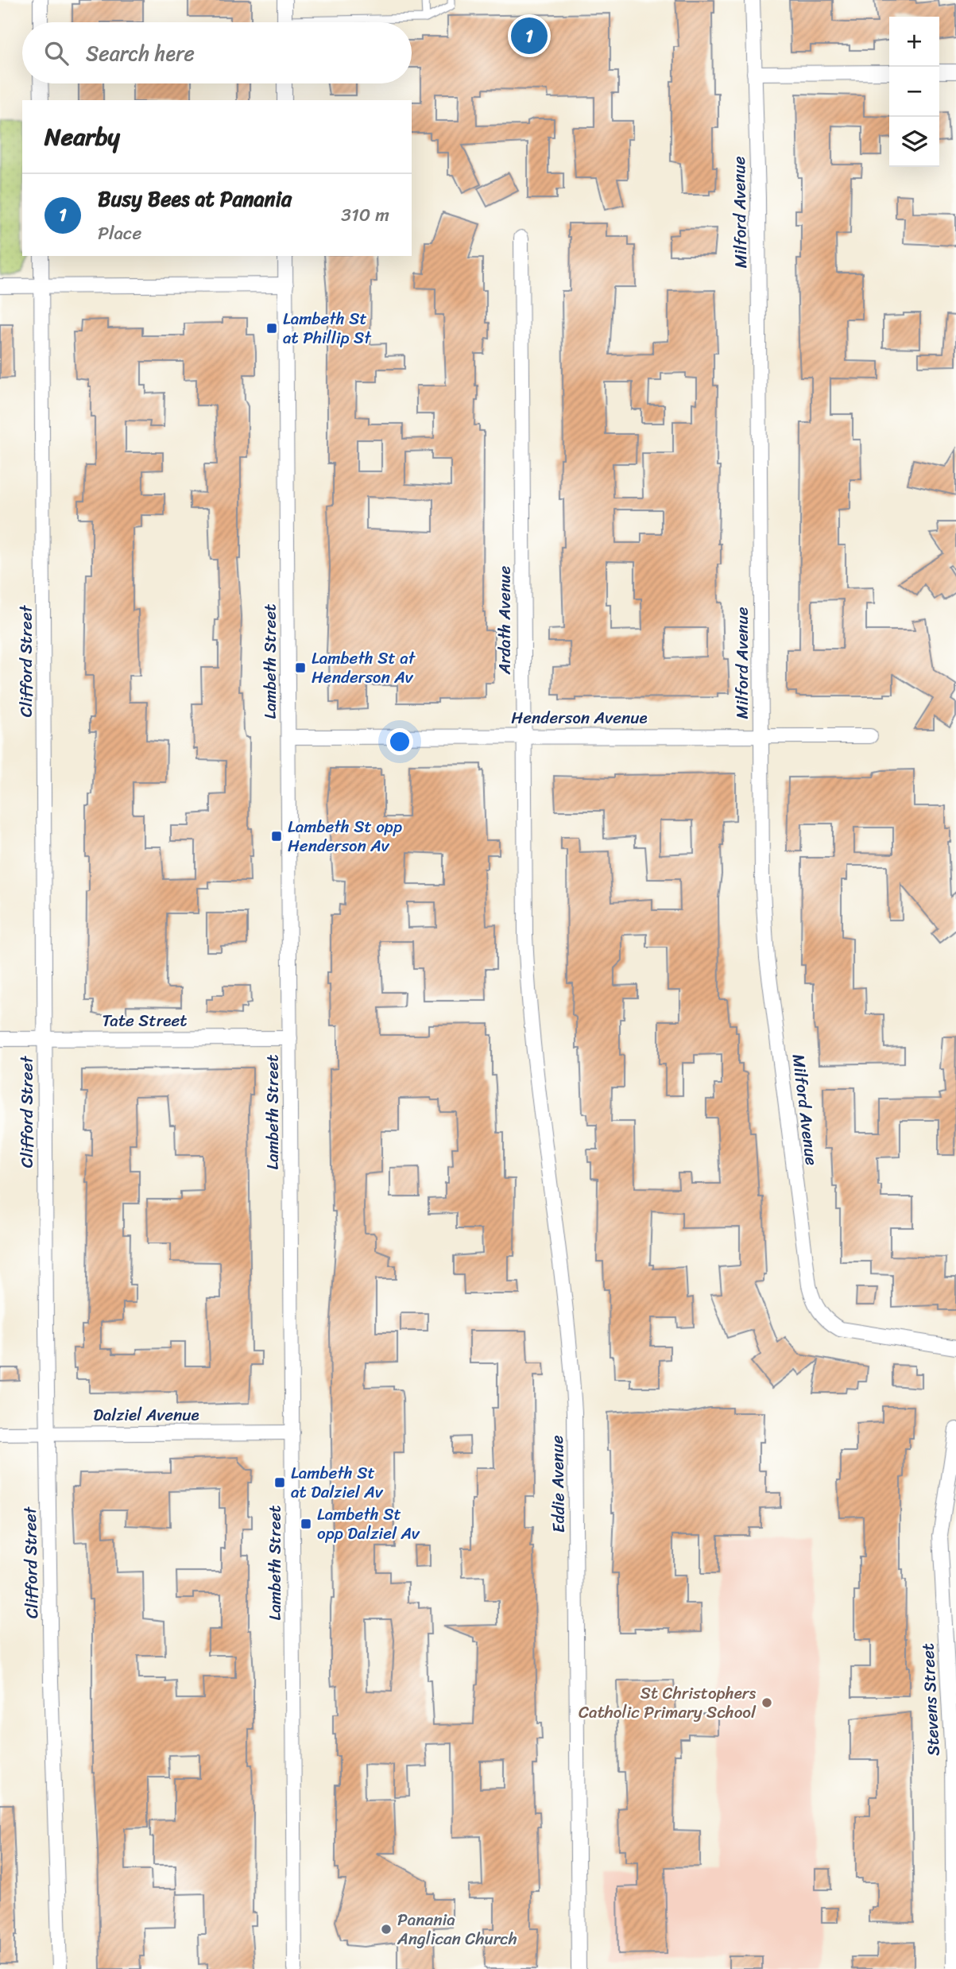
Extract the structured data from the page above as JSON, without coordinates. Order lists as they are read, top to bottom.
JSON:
{
  "streets": {
    "street": [
      "Milford Avenue",
      "Ardath Avenue",
      "Clifford Street",
      "Lambeth Street",
      "Henderson Avenue",
      "Tate Street",
      "Dalziel Avenue",
      "Eddie Avenue",
      "Stevens Street"
    ]
  },
  "crossings": [
    ["Milford Avenue", "Henderson Avenue"],
    ["Ardath Avenue", "Henderson Avenue"],
    ["Ardath Avenue", "Eddie Avenue"],
    ["Clifford Street", "Tate Street"],
    ["Clifford Street", "Dalziel Avenue"],
    ["Lambeth Street", "Henderson Avenue"],
    ["Lambeth Street", "Tate Street"],
    ["Lambeth Street", "Dalziel Avenue"]
  ],
  "places": {
    "transit": [
      "Lambeth St at Phillip St",
      "Lambeth St at Henderson Av",
      "Lambeth St opp Henderson Av",
      "Lambeth St at Dalziel Av",
      "Lambeth St opp Dalziel Av"
    ],
    "other": ["St Christophers Catholic Primary School", "Panania Anglican Church"]
  },
  "page": {
    "pins": "1",
    "map_buttons": ["+", "−"],
    "search": "Search here",
    "heading": "Nearby",
    "list": [
      {
        "mark": "1",
        "name": "Busy Bees at Panania",
        "note": "Place",
        "value": "310 m"
      }
    ]
  }
}
